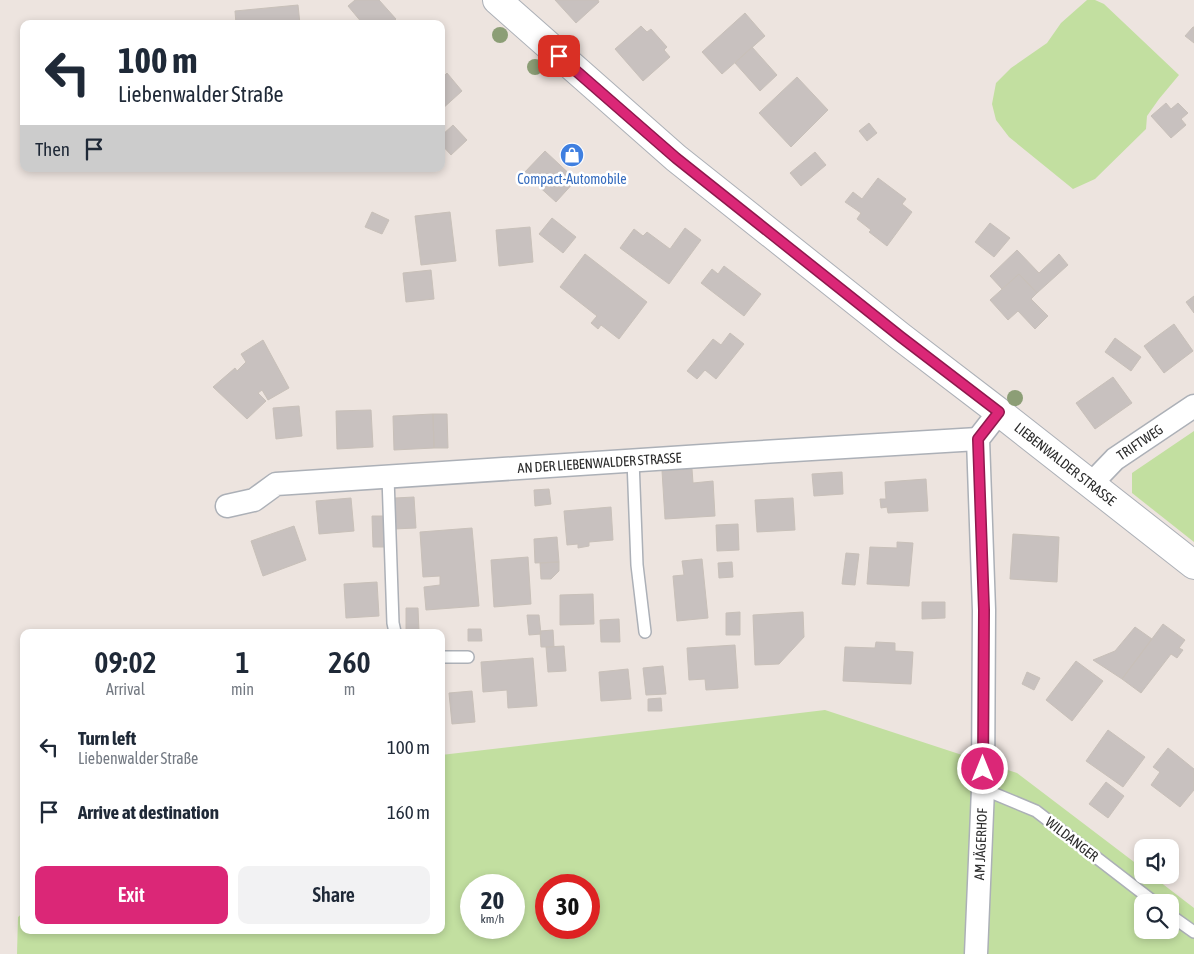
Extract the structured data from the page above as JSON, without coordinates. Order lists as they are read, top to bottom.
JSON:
{
  "streets": {
    "main road": ["LIEBENWALDER STRASSE"],
    "street": ["TRIFTWEG", "AN DER LIEBENWALDER STRASSE", "AM JÄGERHOF"],
    "lane": ["WILDANGER"]
  },
  "crossings": [
    ["TRIFTWEG", "LIEBENWALDER STRASSE"],
    ["AN DER LIEBENWALDER STRASSE", "AM JÄGERHOF"],
    ["WILDANGER", "AM JÄGERHOF"]
  ],
  "places": {
    "shop": ["Compact-Automobile"]
  },
  "page": {
    "turn": ["100 m", "Liebenwalder Straße"],
    "then": "Then",
    "eta": [
      "09:02",
      "Arrival",
      "1",
      "min",
      "260",
      "m"
    ],
    "list": [
      {
        "name": "Turn left",
        "note": "Liebenwalder Straße",
        "value": "100 m"
      },
      {
        "name": "Arrive at destination",
        "value": "160 m"
      }
    ],
    "buttons": ["Exit", "Share"],
    "speed": "20 km/h",
    "limit": "30"
  }
}
